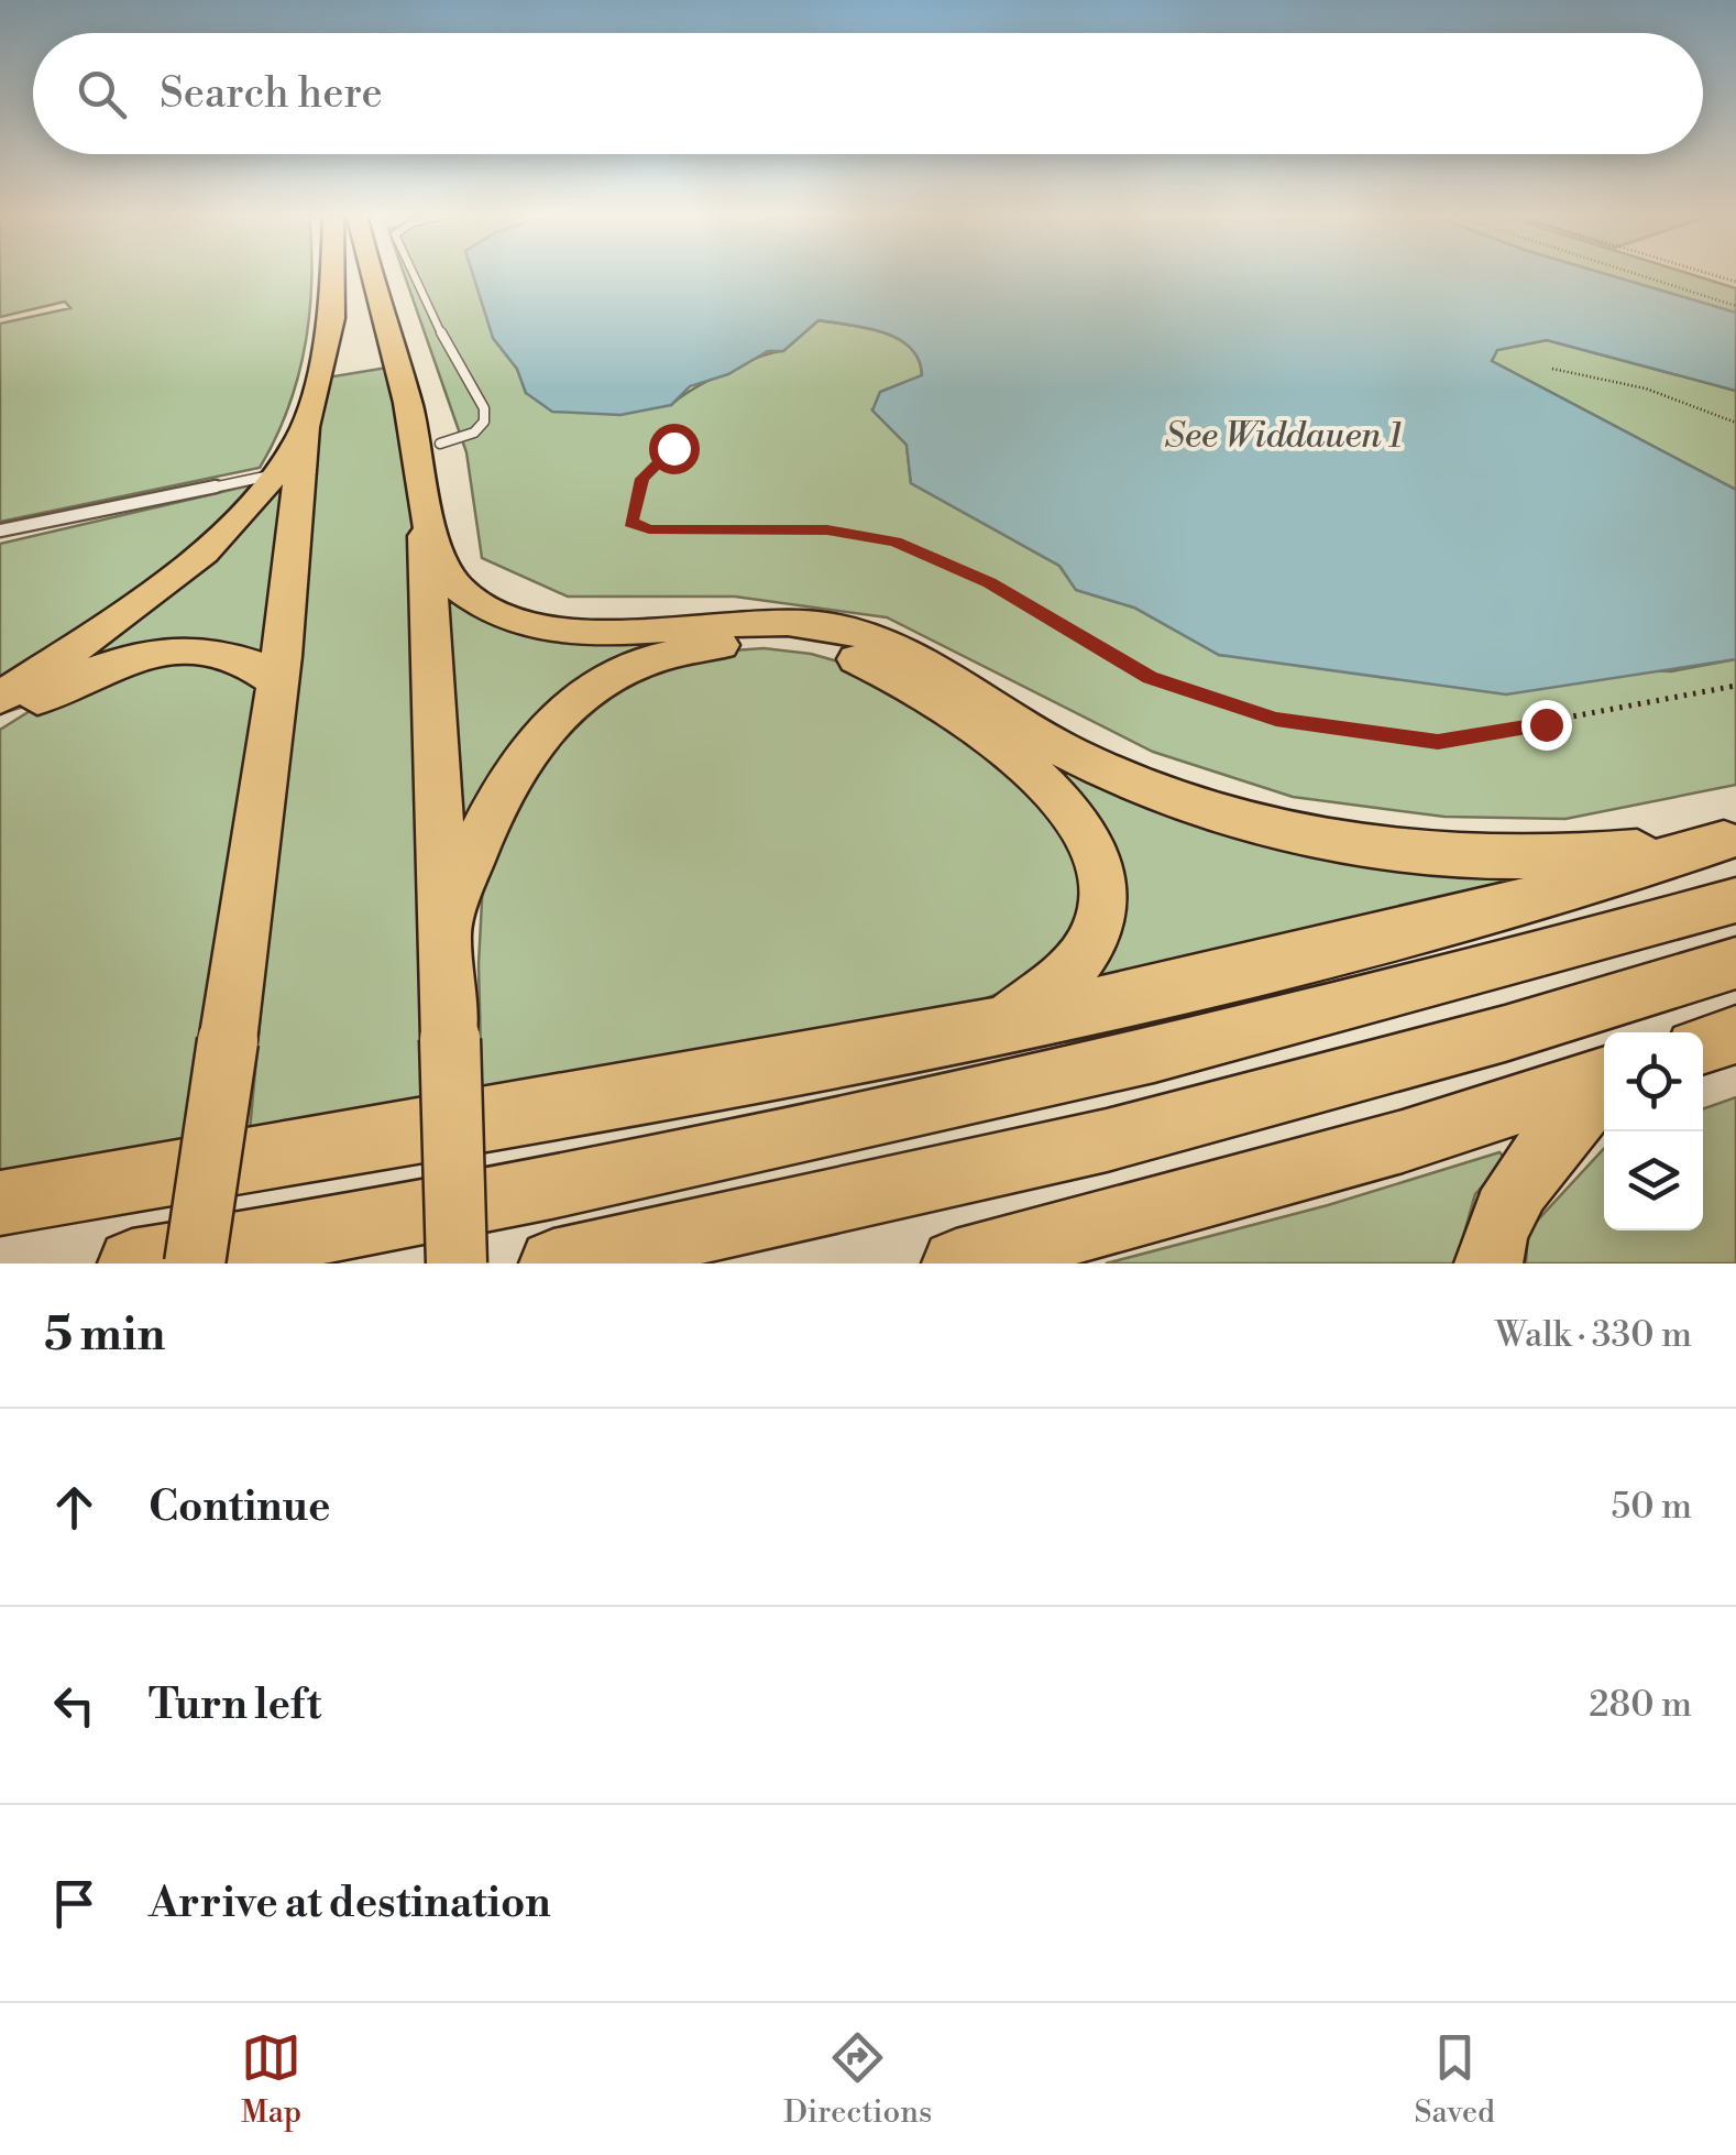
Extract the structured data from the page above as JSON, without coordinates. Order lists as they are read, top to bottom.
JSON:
{
  "water": ["See Widdauen 1"],
  "page": {
    "search": "Search here",
    "heading": ["5 min", "Walk · 330 m"],
    "list": [
      ["Continue", "50 m"],
      ["Turn left", "280 m"],
      "Arrive at destination"
    ],
    "nav": ["Map", "Directions", "Saved"]
  }
}
